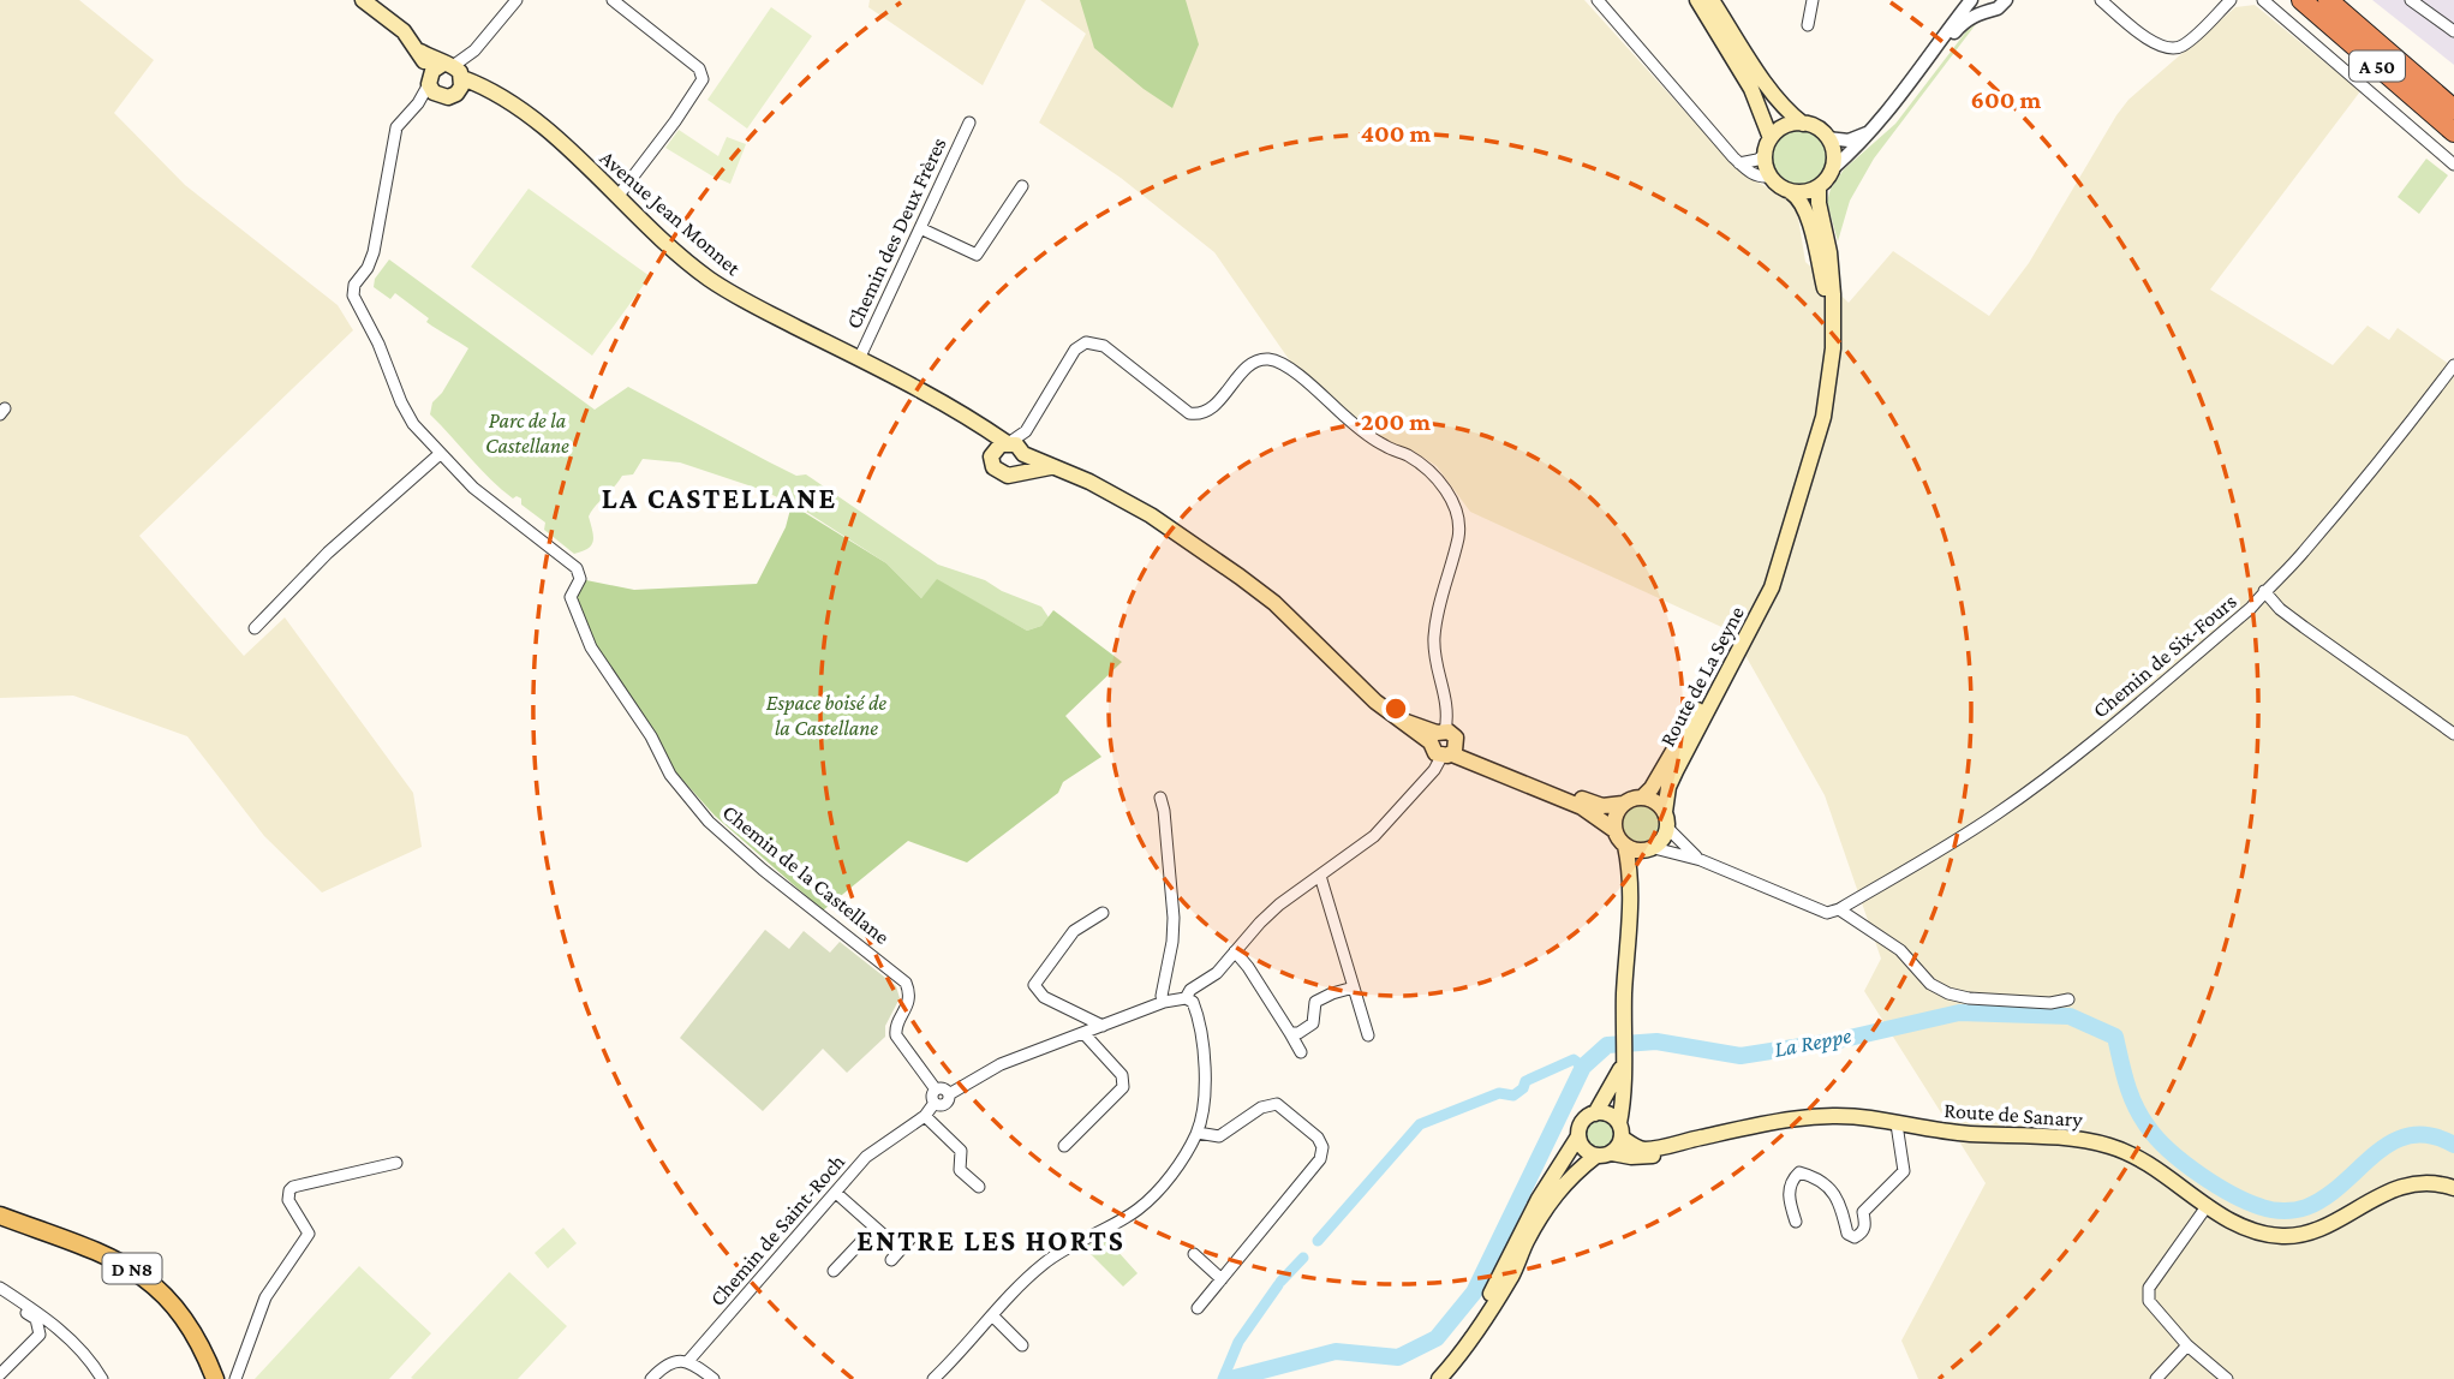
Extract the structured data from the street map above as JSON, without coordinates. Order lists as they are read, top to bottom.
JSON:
{
  "streets": {
    "highway": ["A 50"],
    "main road": [
      "Avenue Jean Monnet",
      "Route de La Seyne",
      "Route de Sanary",
      "D N8"
    ],
    "street": [
      "Chemin des Deux Frères",
      "Chemin de Six-Fours",
      "Chemin de la Castellane",
      "Chemin de Saint-Roch"
    ]
  },
  "crossings": [
    ["Avenue Jean Monnet", "Chemin des Deux Frères"],
    ["Avenue Jean Monnet", "Chemin de la Castellane"],
    ["Chemin de la Castellane", "Chemin de Saint-Roch"]
  ],
  "districts": ["LA CASTELLANE", "ENTRE LES HORTS"],
  "water": ["La Reppe"],
  "parks": ["Parc de la Castellane", "Espace boisé de la Castellane"],
  "rings": ["600 m", "400 m", "200 m"]
}
